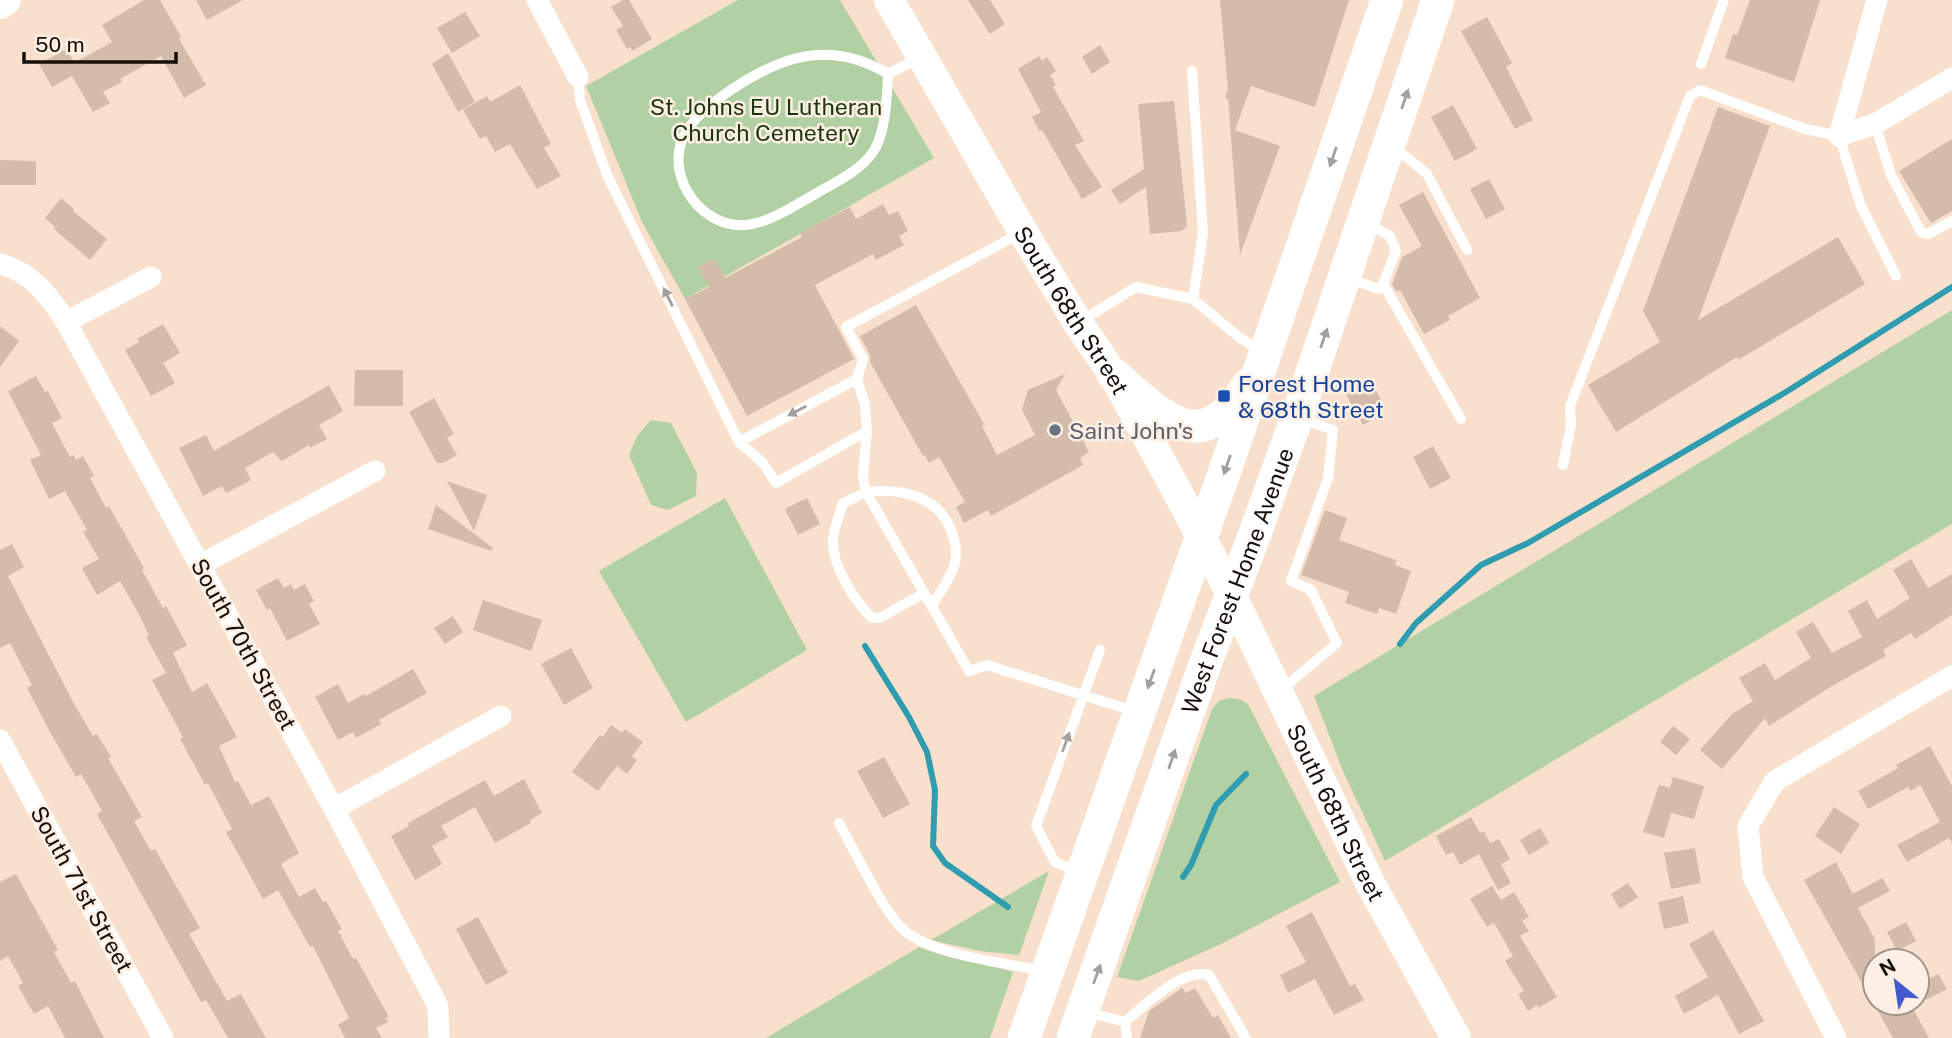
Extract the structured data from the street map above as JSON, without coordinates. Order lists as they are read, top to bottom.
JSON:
{
  "streets": {
    "main road": ["West Forest Home Avenue"],
    "street": ["South 68th Street", "South 70th Street", "South 71st Street"]
  },
  "crossings": [
    ["South 68th Street", "West Forest Home Avenue"]
  ],
  "parks": ["St. Johns EU Lutheran Church Cemetery"],
  "places": {
    "transit": ["Forest Home & 68th Street"],
    "other": ["Saint John's"]
  },
  "scale_bar": "50 m",
  "north": "top left"
}
